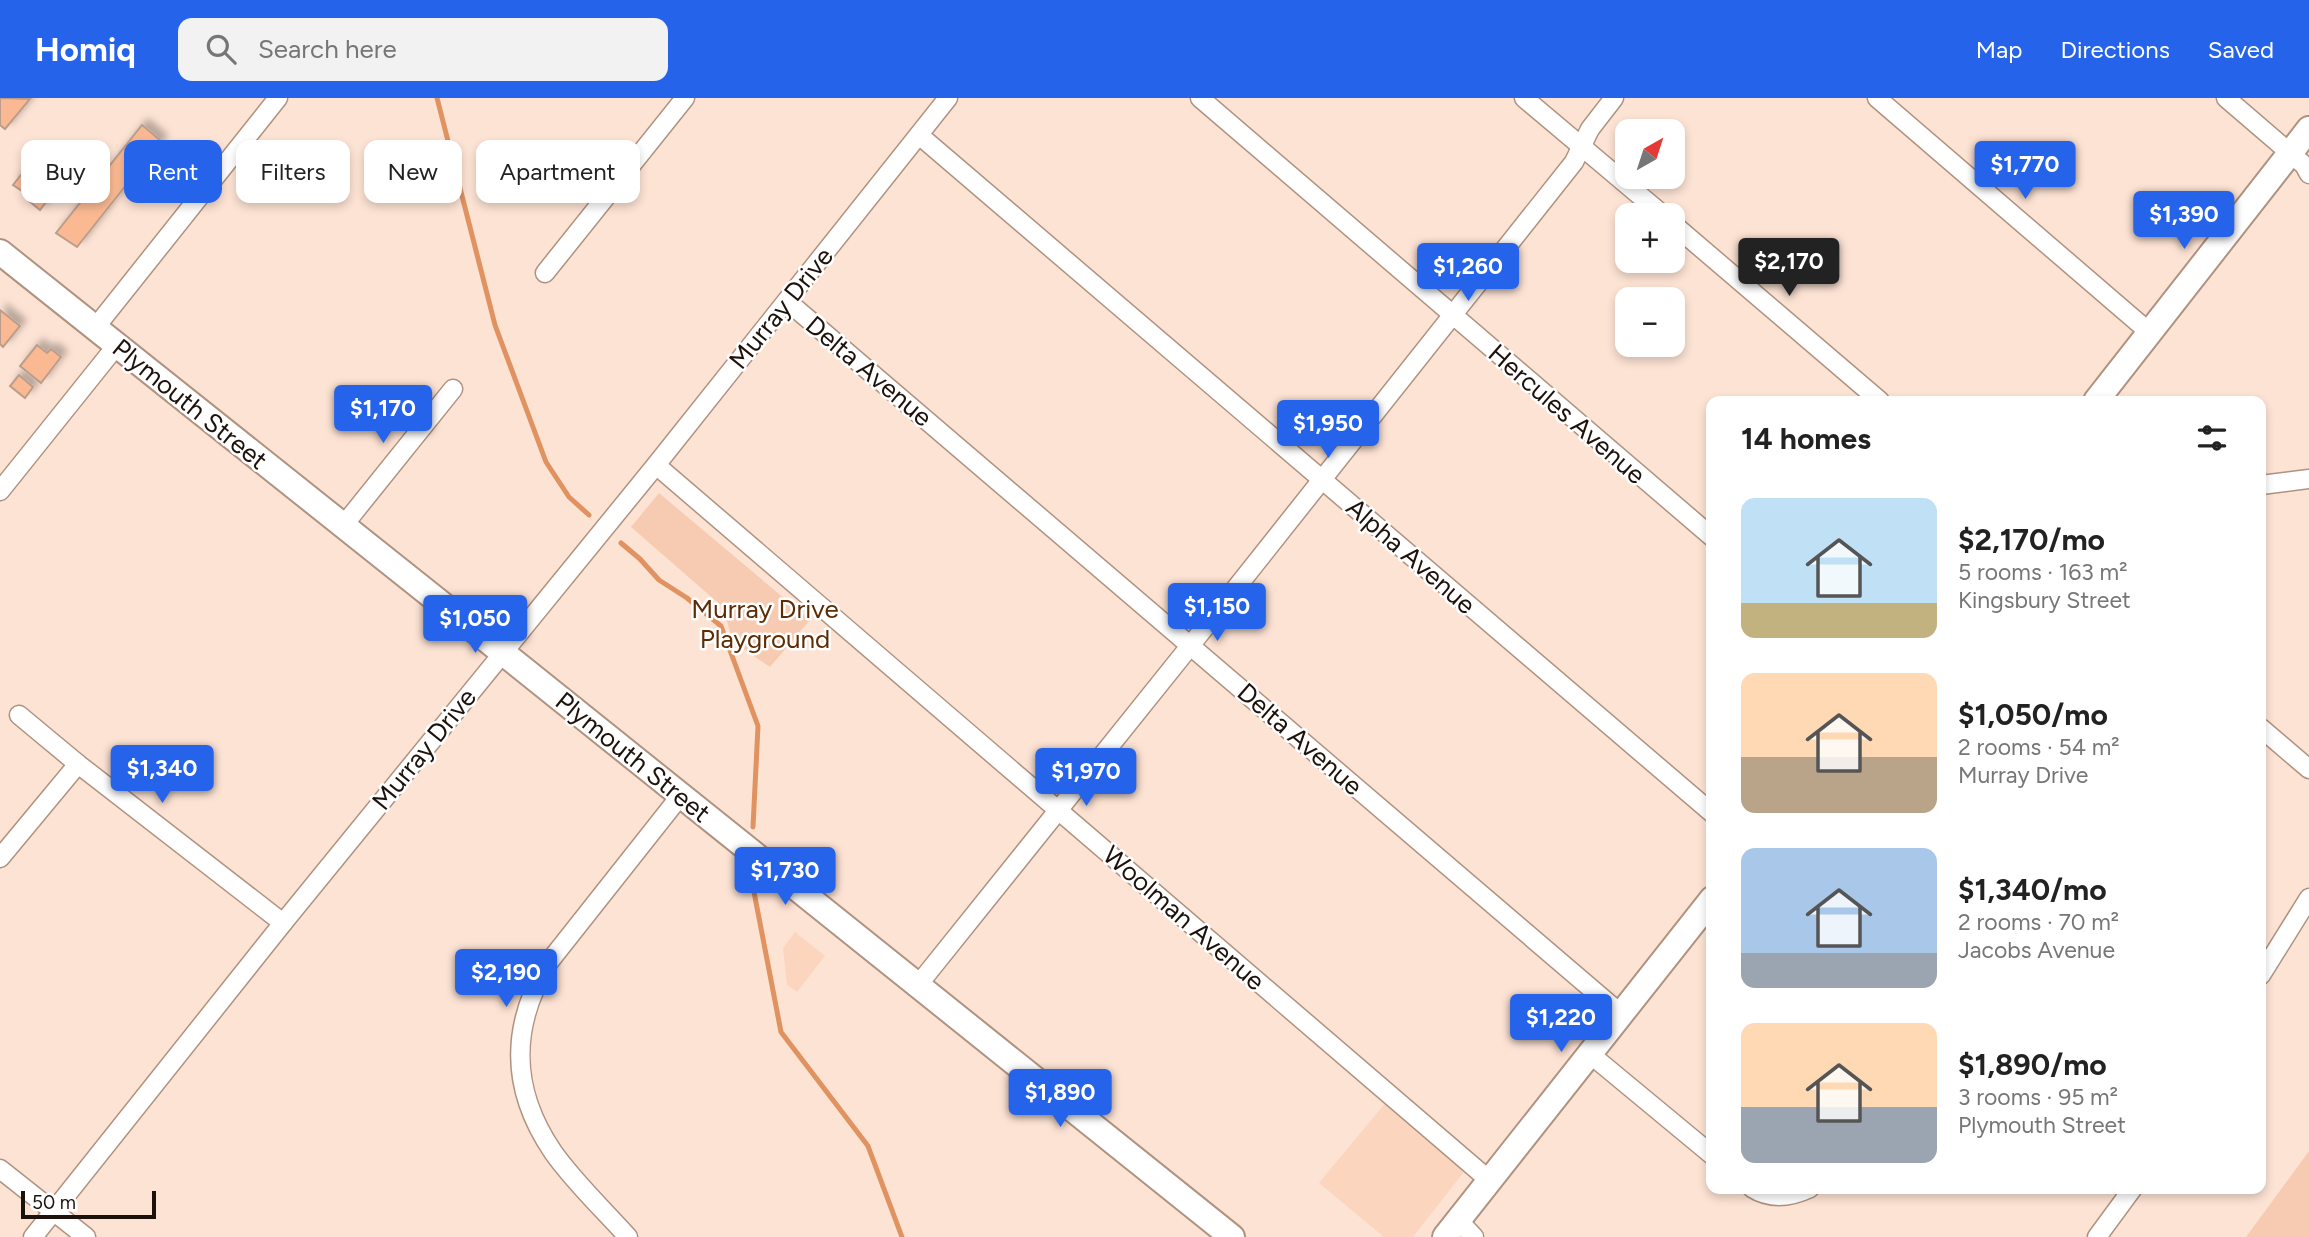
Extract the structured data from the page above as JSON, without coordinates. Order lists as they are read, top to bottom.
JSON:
{
  "streets": {
    "street": [
      "Murray Drive",
      "Delta Avenue",
      "Plymouth Street",
      "Hercules Avenue",
      "Alpha Avenue",
      "Woolman Avenue"
    ]
  },
  "crossings": [
    ["Murray Drive", "Delta Avenue"],
    ["Murray Drive", "Plymouth Street"],
    ["Murray Drive", "Alpha Avenue"],
    ["Murray Drive", "Woolman Avenue"]
  ],
  "parks": ["Murray Drive Playground"],
  "scale_bar": "50 m",
  "north": "top right",
  "page": {
    "header": "Homiq",
    "search": "Search here",
    "nav": ["Map", "Directions", "Saved"],
    "map_buttons": ["+", "−"],
    "chip": [
      "Buy",
      "Rent",
      "Filters",
      "New",
      "Apartment"
    ],
    "price": [
      "$1,770",
      "$1,390",
      "$2,170",
      "$1,260",
      "$1,170",
      "$1,950",
      "$1,150",
      "$1,050",
      "$1,340",
      "$1,970",
      "$1,730",
      "$2,190",
      "$1,220",
      "$1,890"
    ],
    "heading": "14 homes",
    "list": [
      {
        "name": "$2,170/mo",
        "note": "5 rooms · 163 m² · Kingsbury Street"
      },
      {
        "name": "$1,050/mo",
        "note": "2 rooms · 54 m² · Murray Drive"
      },
      {
        "name": "$1,340/mo",
        "note": "2 rooms · 70 m² · Jacobs Avenue"
      },
      {
        "name": "$1,890/mo",
        "note": "3 rooms · 95 m² · Plymouth Street"
      }
    ],
    "scale": "50 m"
  }
}
